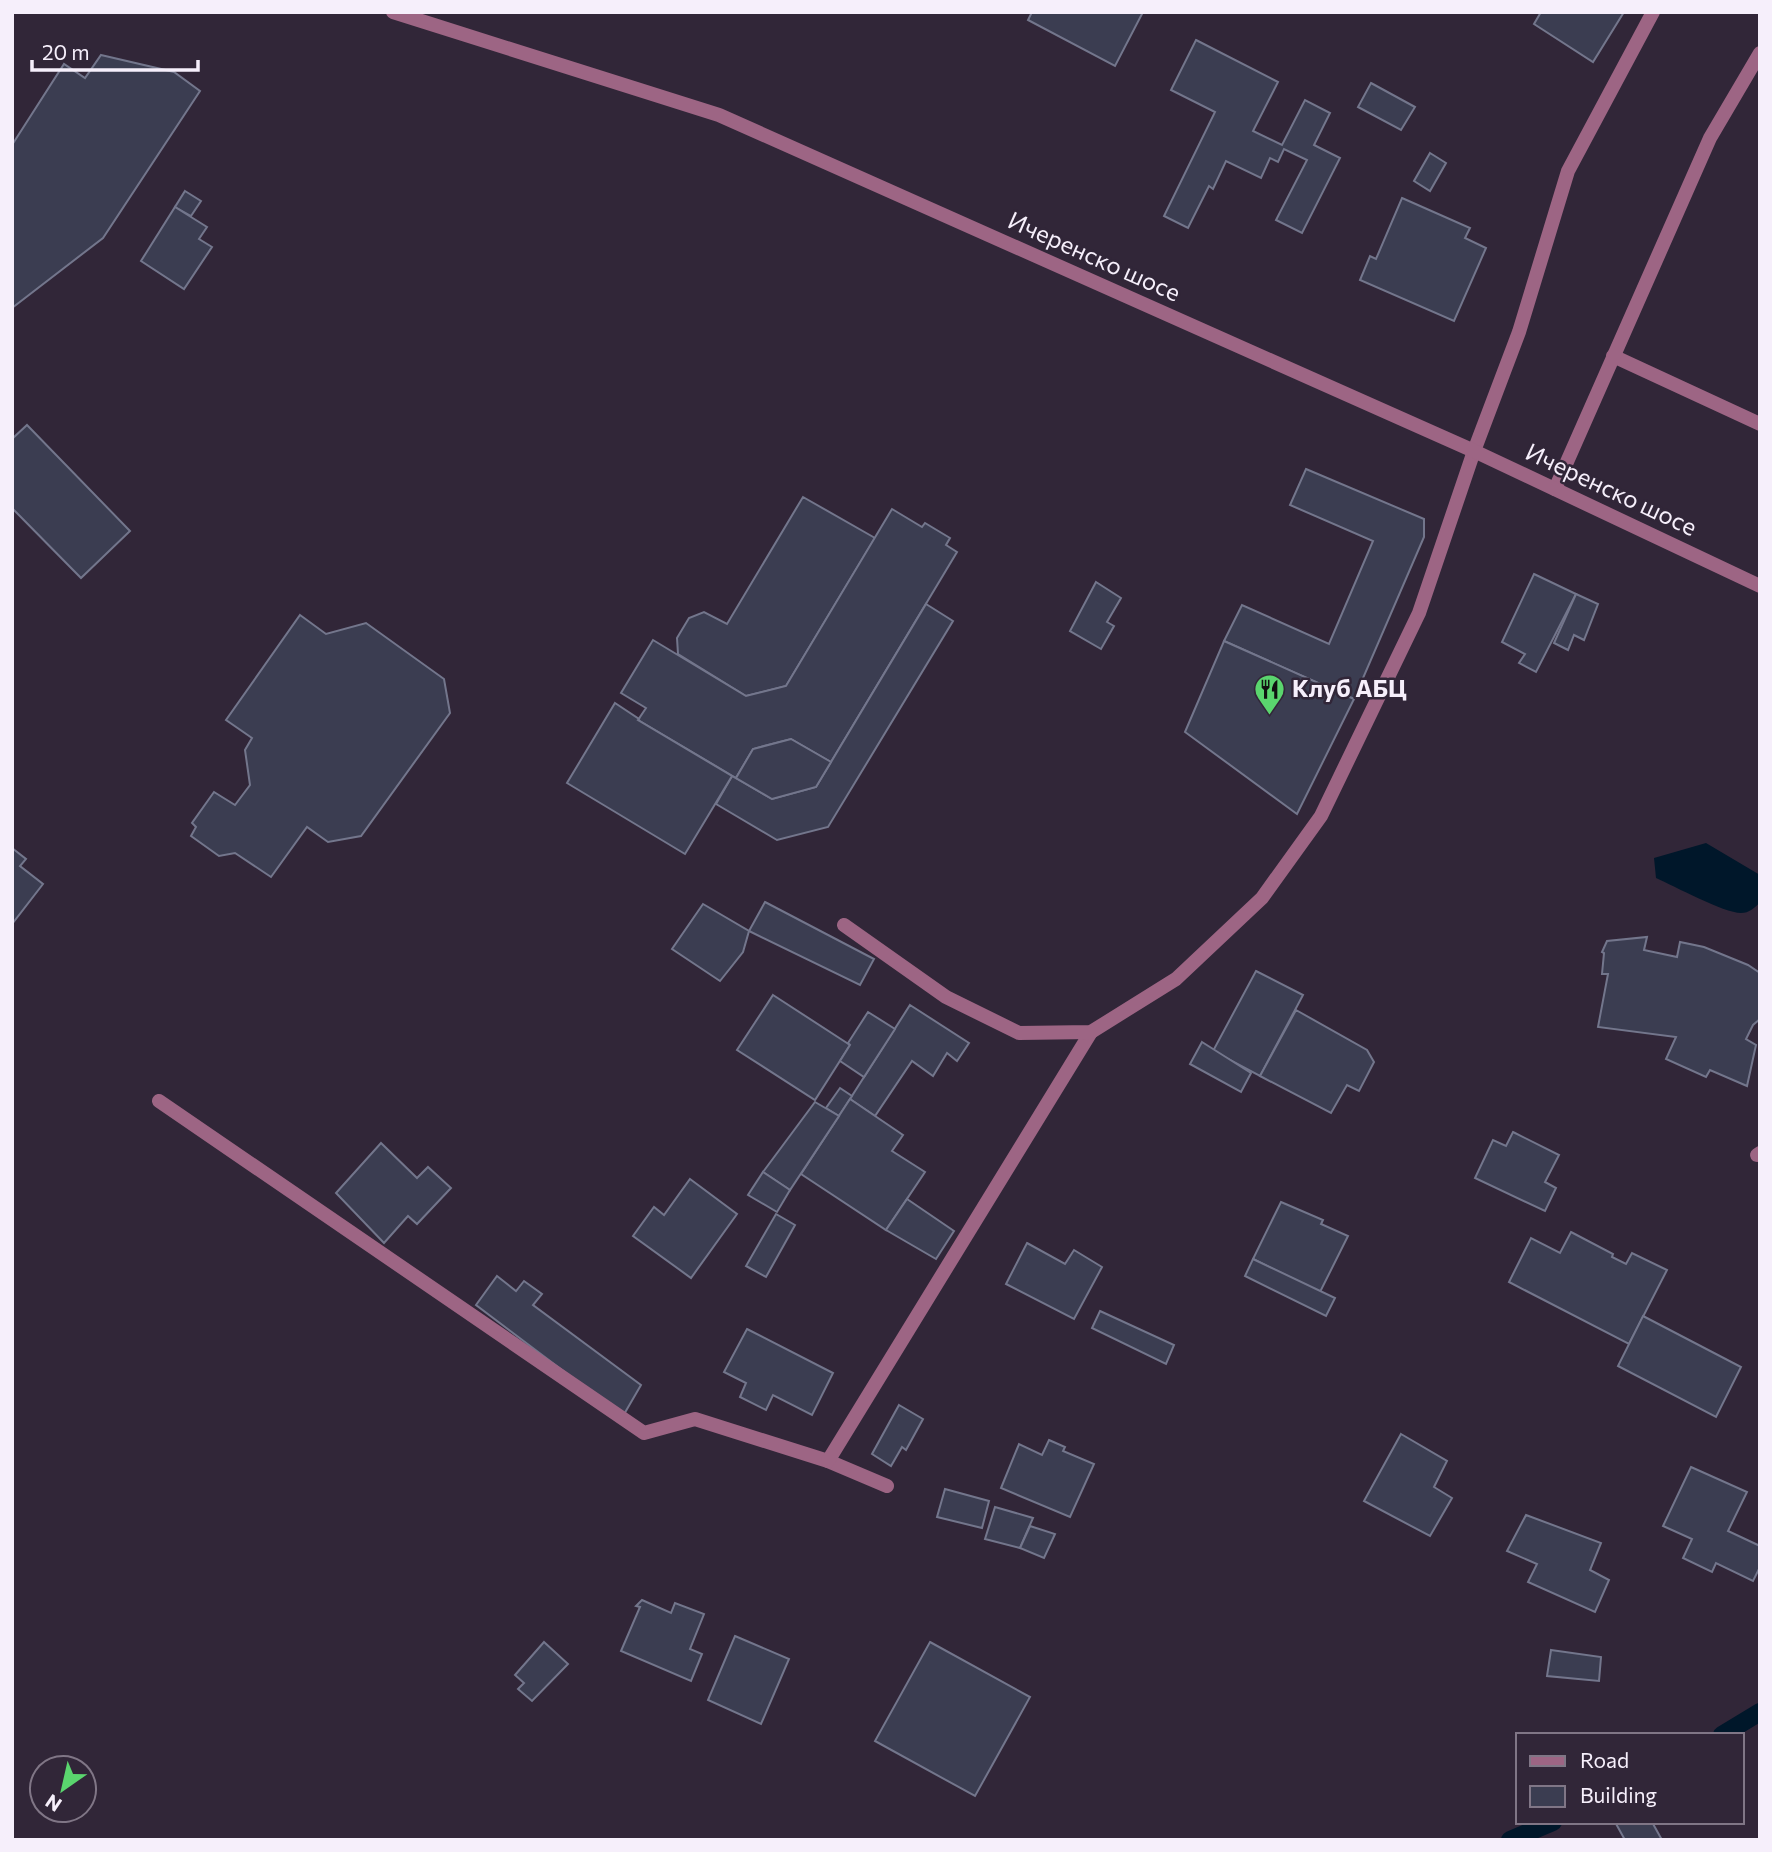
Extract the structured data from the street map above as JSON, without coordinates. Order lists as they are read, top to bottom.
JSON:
{
  "streets": {
    "street": ["Ичеренско шосе"]
  },
  "places": {
    "restaurant": ["Клуб АБЦ"]
  },
  "legend": ["Road", "Building"],
  "scale_bar": "20 m",
  "north": "bottom left"
}
